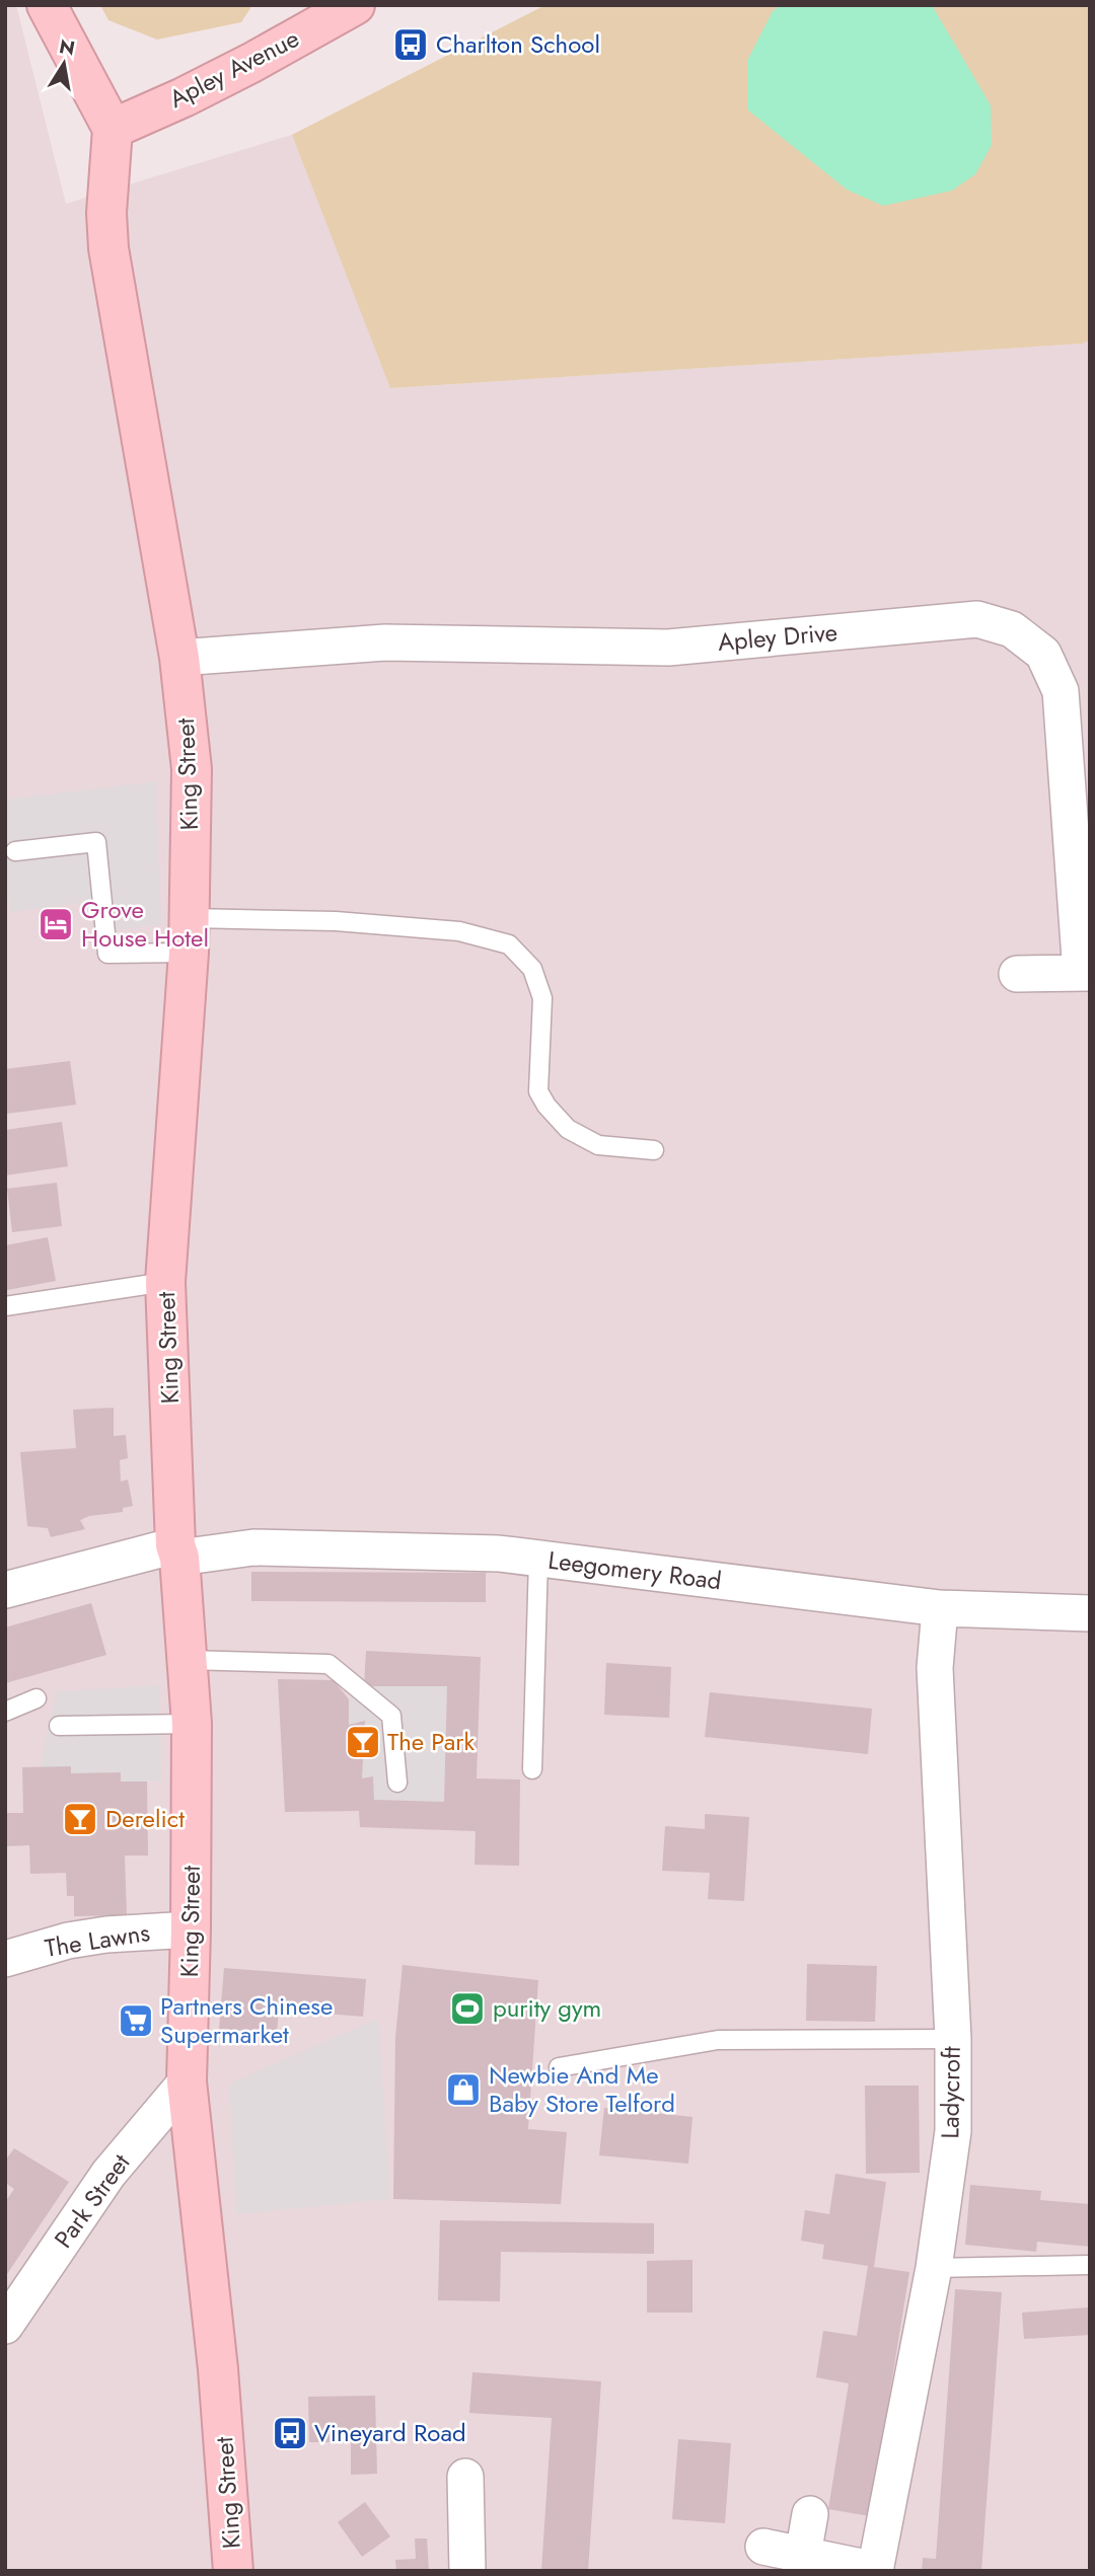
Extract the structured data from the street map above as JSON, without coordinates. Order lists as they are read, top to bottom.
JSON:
{
  "streets": {
    "street": [
      "Apley Avenue",
      "Apley Drive",
      "King Street",
      "Leegomery Road",
      "The Lawns",
      "Ladycroft",
      "Park Street"
    ]
  },
  "crossings": [
    ["Apley Avenue", "King Street"],
    ["Apley Drive", "King Street"],
    ["King Street", "Leegomery Road"],
    ["King Street", "The Lawns"],
    ["King Street", "Park Street"],
    ["Leegomery Road", "Ladycroft"]
  ],
  "places": {
    "bus stop": ["Charlton School", "Vineyard Road"],
    "hotel": ["Grove House Hotel"],
    "bar": ["The Park", "Derelict"],
    "sports": ["purity gym"],
    "supermarket": ["Partners Chinese Supermarket"],
    "shop": ["Newbie And Me Baby Store Telford"]
  },
  "north": "top"
}
